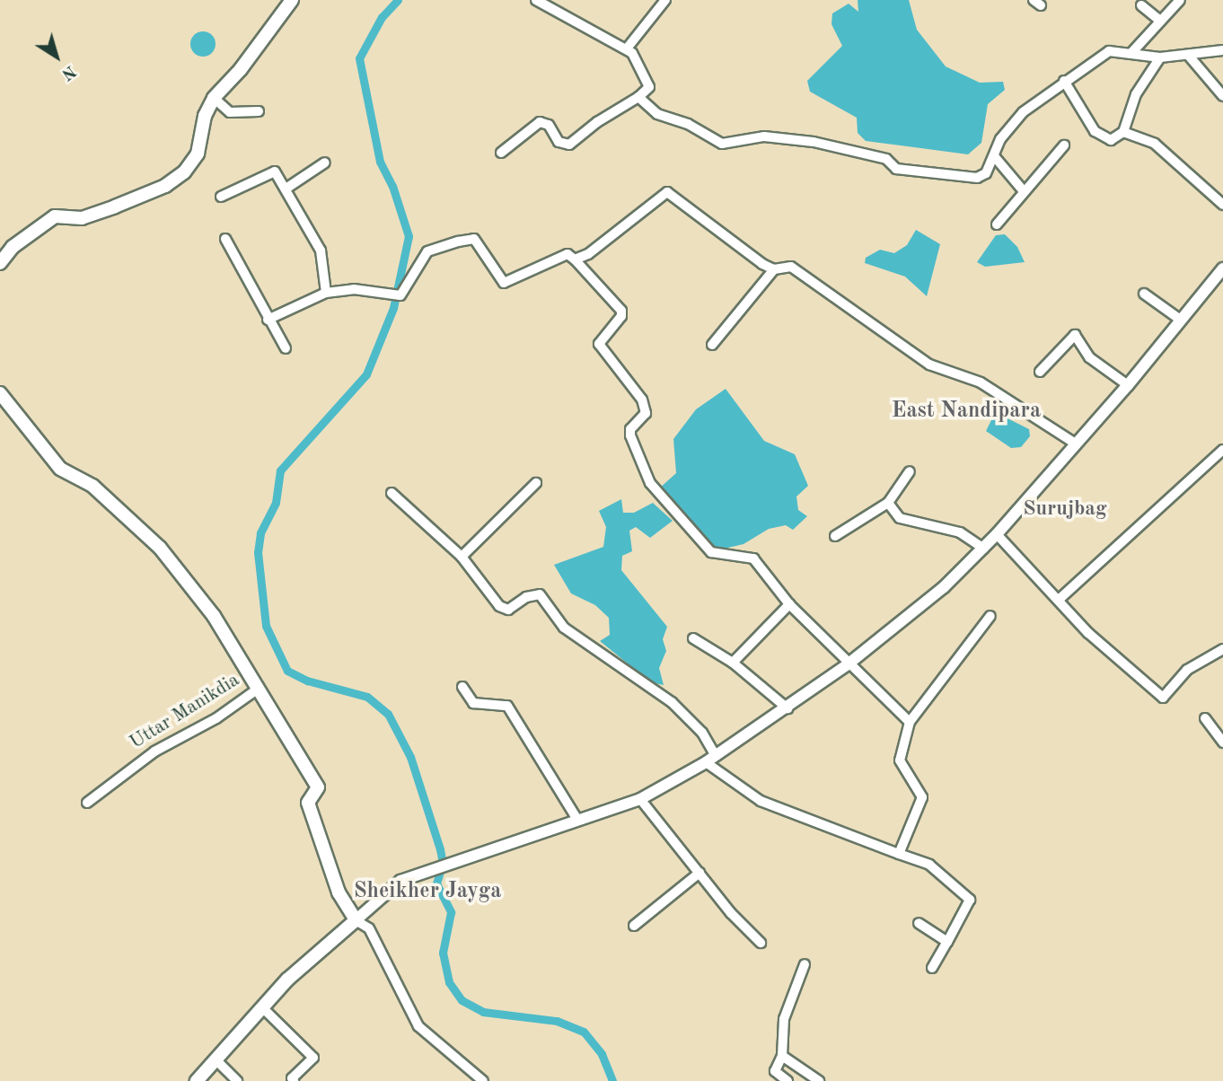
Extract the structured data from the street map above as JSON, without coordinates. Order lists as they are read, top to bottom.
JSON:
{
  "streets": {
    "main road": ["Uttar Manikdia"]
  },
  "districts": ["East Nandipara", "Surujbag", "Sheikher Jayga"],
  "north": "bottom right"
}
